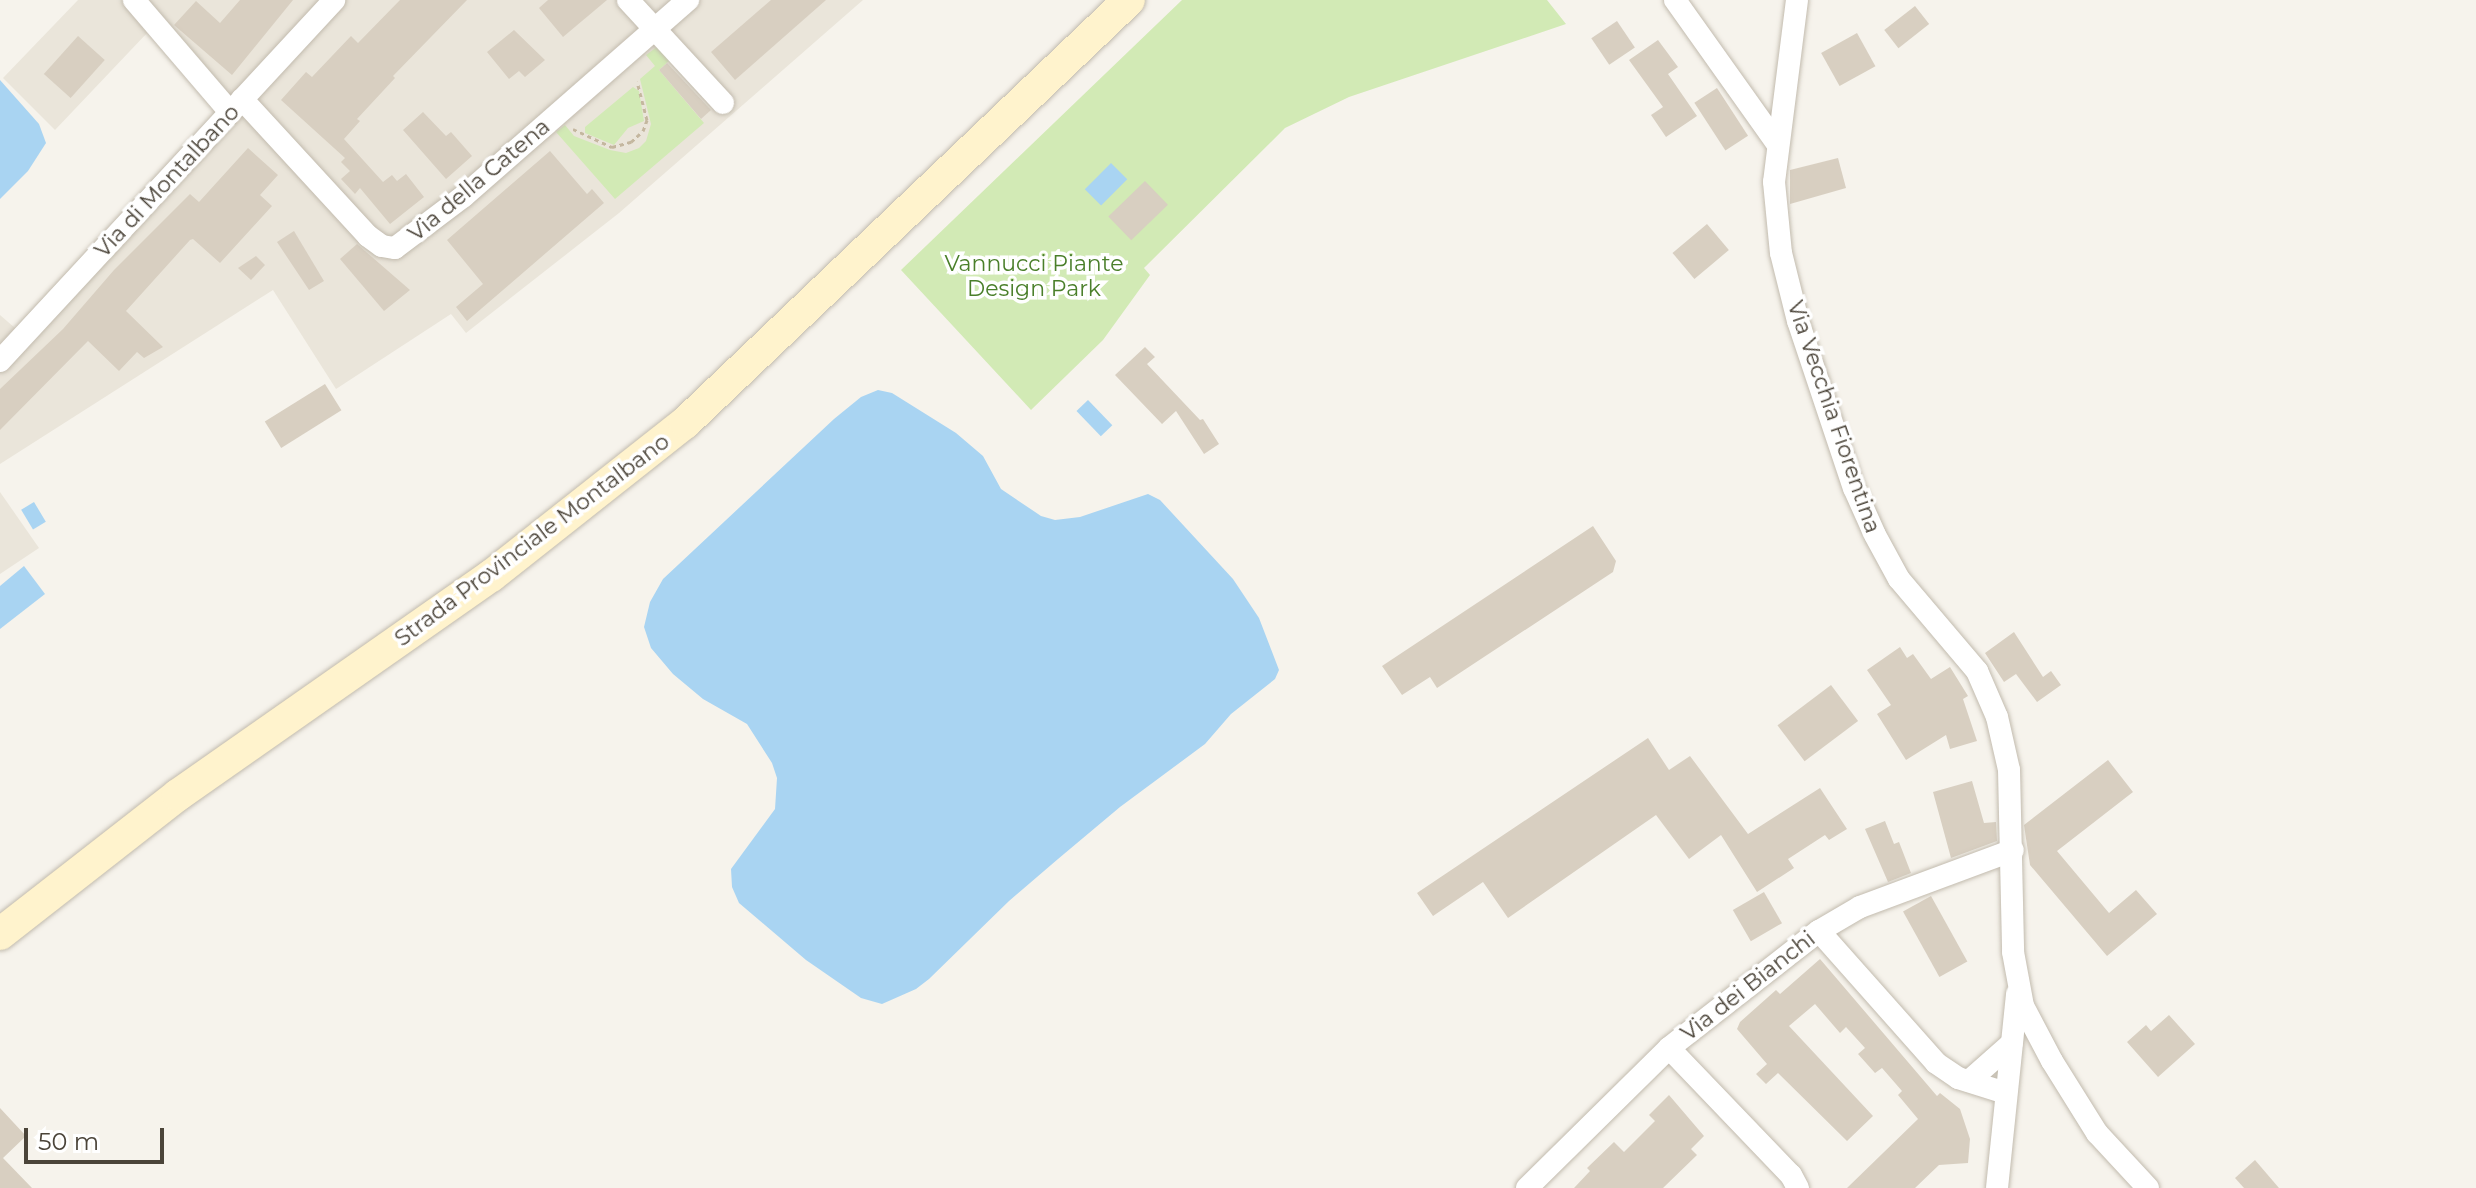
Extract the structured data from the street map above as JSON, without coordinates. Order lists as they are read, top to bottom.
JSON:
{
  "streets": {
    "main road": ["Strada Provinciale Montalbano"],
    "street": [
      "Via della Catena",
      "Via di Montalbano",
      "Via Vecchia Fiorentina",
      "Via dei Bianchi"
    ]
  },
  "crossings": [
    ["Via della Catena", "Via di Montalbano"],
    ["Via Vecchia Fiorentina", "Via dei Bianchi"]
  ],
  "parks": ["Vannucci Piante Design Park"],
  "scale_bar": "50 m"
}
